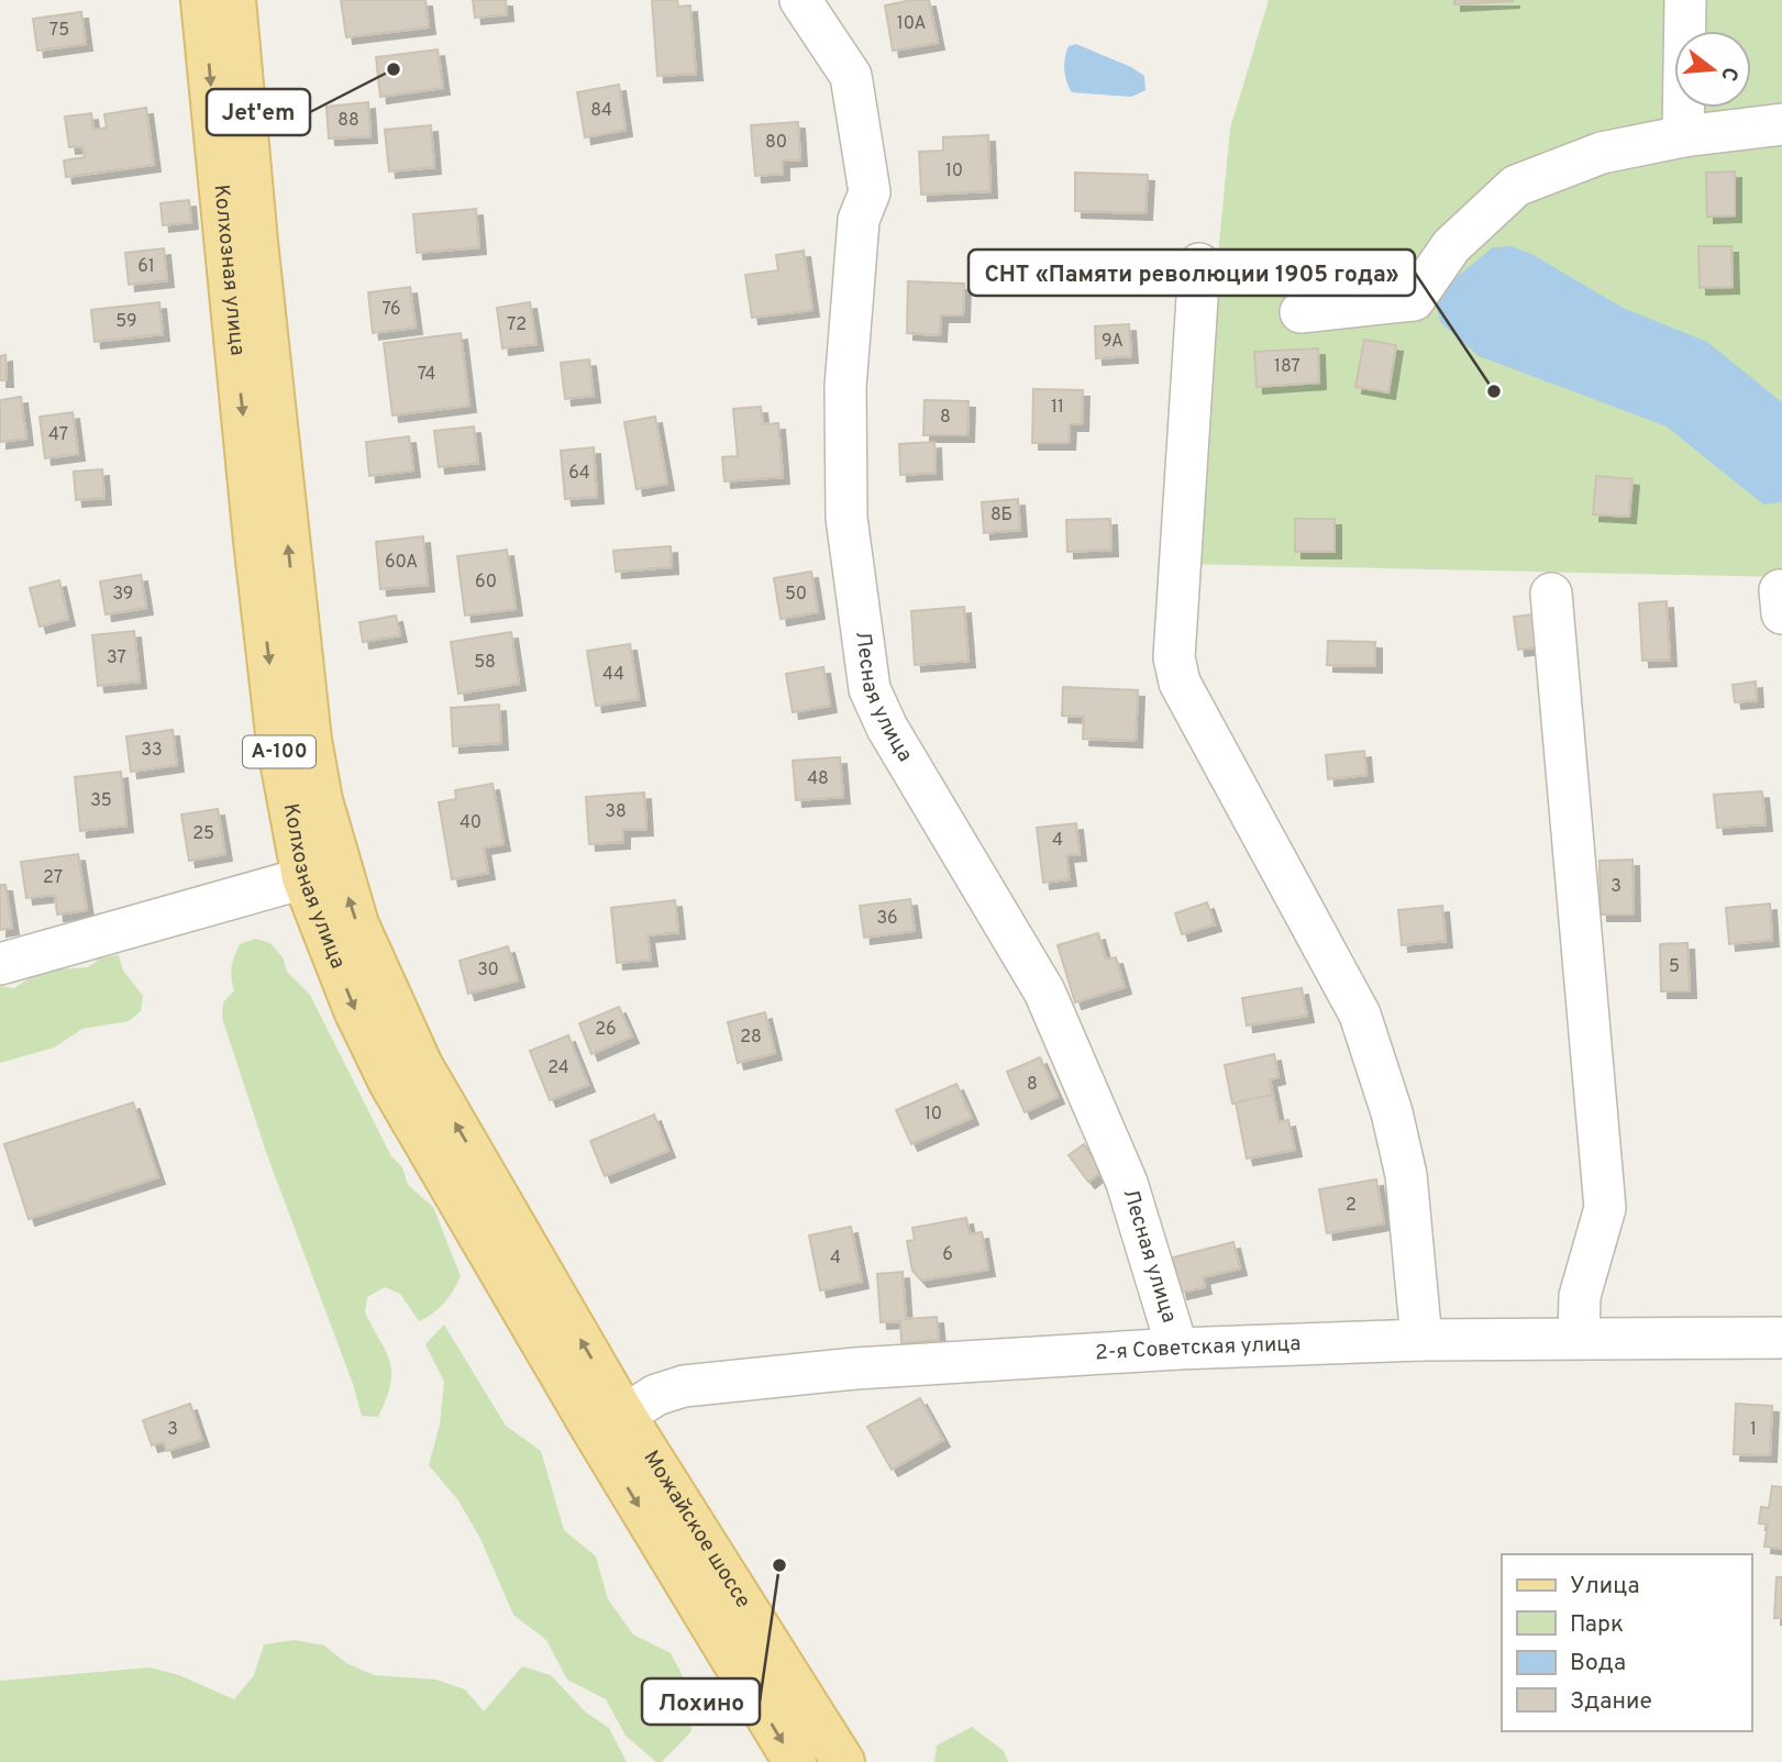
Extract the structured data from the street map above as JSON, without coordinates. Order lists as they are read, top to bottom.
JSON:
{
  "streets": {
    "main road": ["Колхозная улица", "А-100", "Можайское шоссе"],
    "street": ["Лесная улица", "2-я Советская улица"]
  },
  "crossings": [
    ["Колхозная улица", "2-я Советская улица"],
    ["Колхозная улица", "Можайское шоссе"],
    ["Лесная улица", "2-я Советская улица"],
    ["2-я Советская улица", "Можайское шоссе"]
  ],
  "places": ["Jet'em", "СНТ «Памяти революции 1905 года»", "Лохино"],
  "house_numbers": [
    "10А",
    "75",
    "84",
    "88",
    "80",
    "10",
    "61",
    "76",
    "59",
    "72",
    "9А",
    "187",
    "74",
    "11",
    "8",
    "47",
    "64",
    "8Б",
    "60А",
    "60",
    "39",
    "50",
    "37",
    "58",
    "44",
    "33",
    "48",
    "35",
    "38",
    "40",
    "25",
    "4",
    "27",
    "3",
    "36",
    "5",
    "30",
    "26",
    "28",
    "24",
    "8",
    "10",
    "2",
    "6",
    "4",
    "3",
    "1"
  ],
  "legend": [
    "Улица",
    "Парк",
    "Вода",
    "Здание"
  ],
  "north": "right"
}
